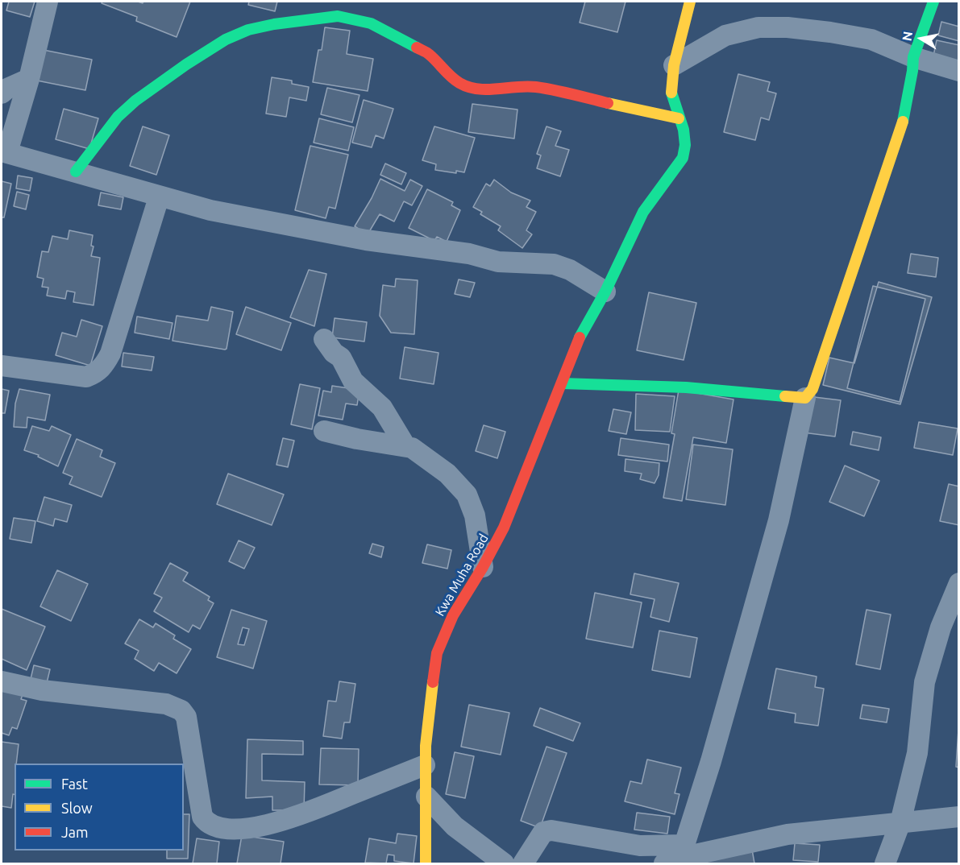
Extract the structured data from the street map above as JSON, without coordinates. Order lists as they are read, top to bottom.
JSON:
{
  "streets": {
    "street": ["Kwa Muha Road"]
  },
  "legend": ["Fast", "Slow", "Jam"],
  "north": "left"
}
